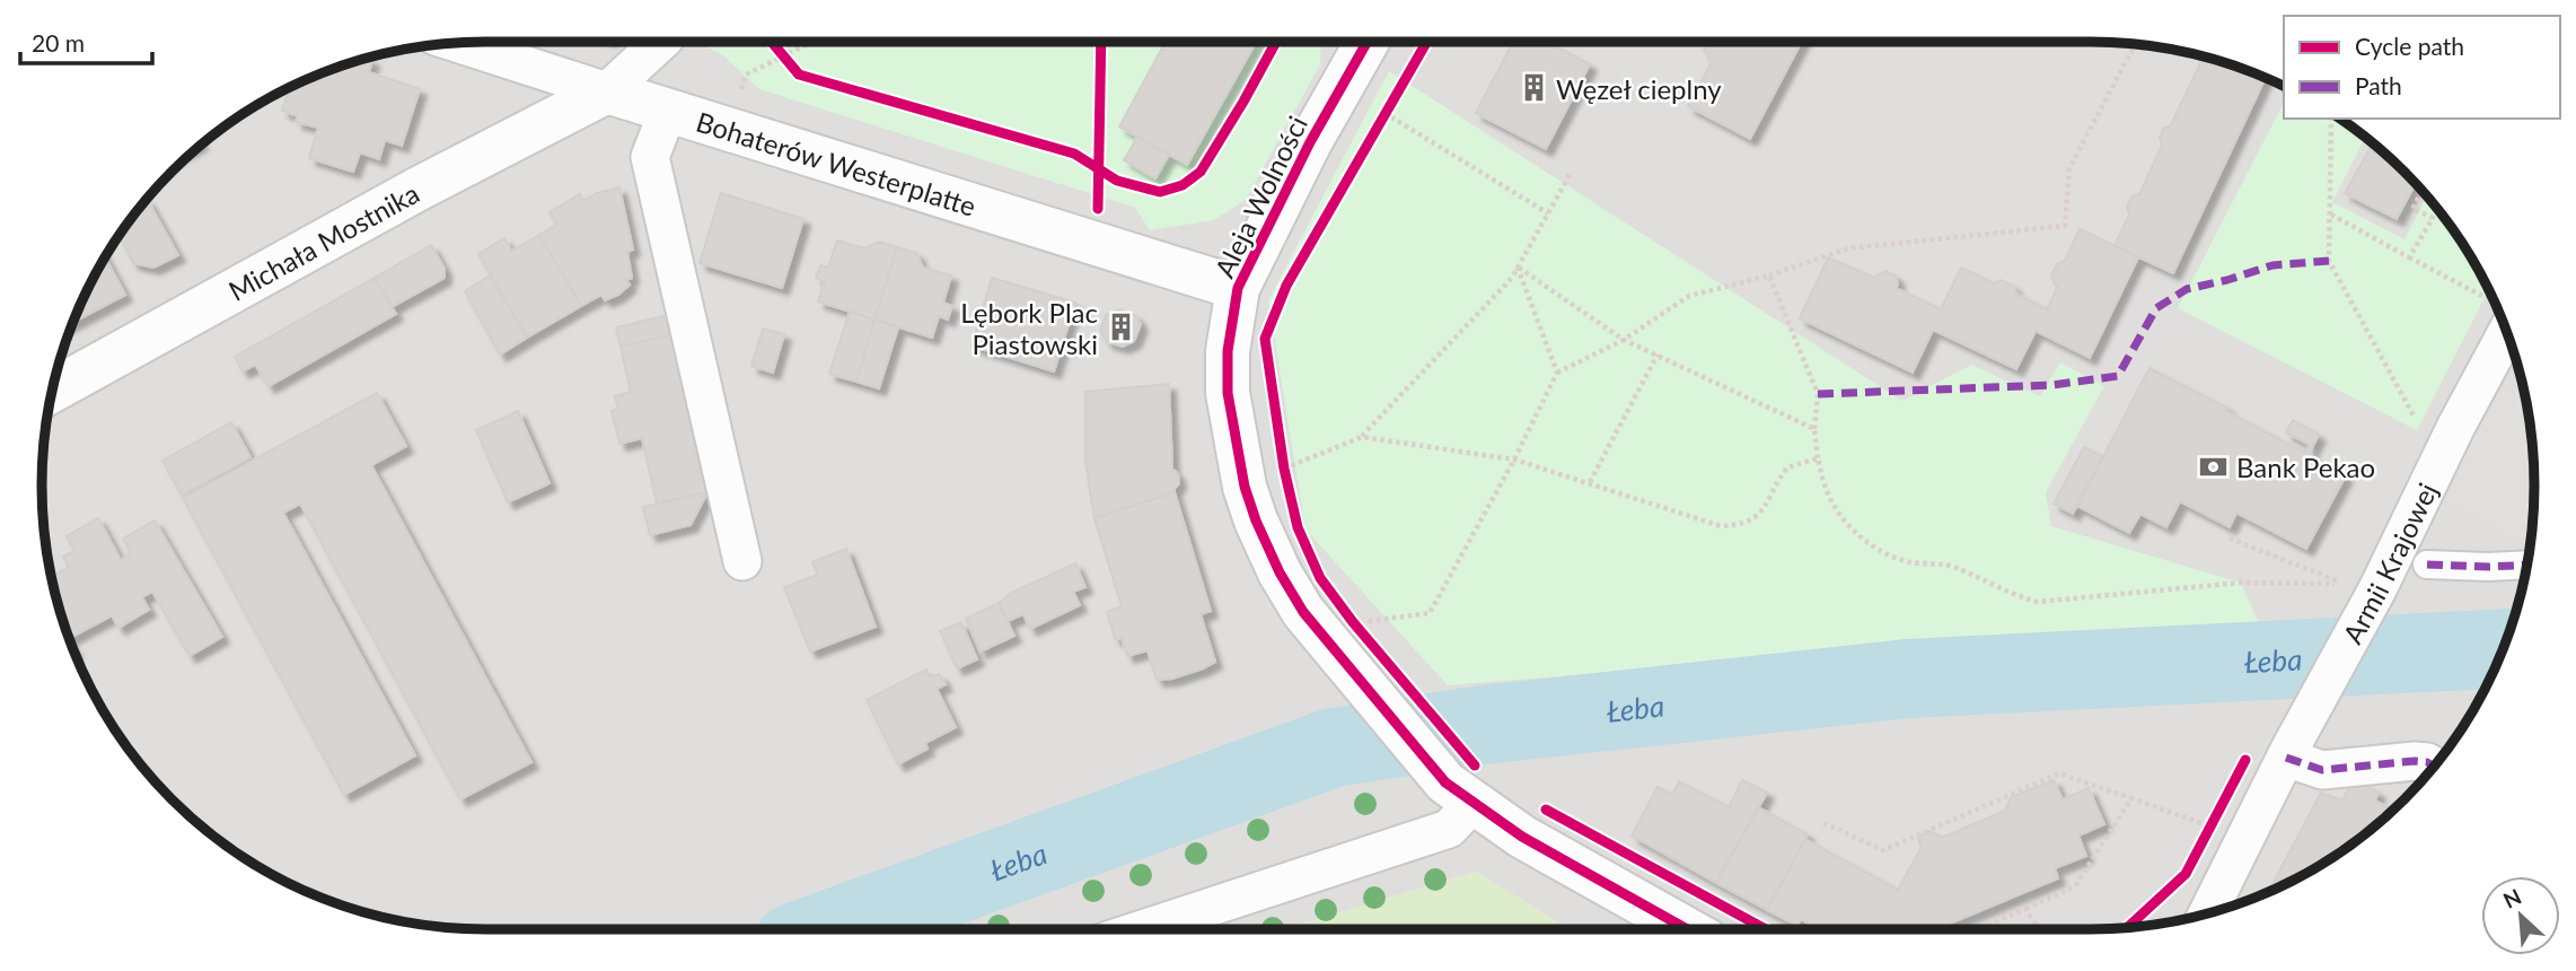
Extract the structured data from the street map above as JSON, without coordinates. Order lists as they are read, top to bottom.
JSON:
{
  "streets": {
    "street": [
      "Bohaterów Westerplatte",
      "Aleja Wolności",
      "Michała Mostnika",
      "Armii Krajowej"
    ]
  },
  "crossings": [
    ["Bohaterów Westerplatte", "Aleja Wolności"],
    ["Bohaterów Westerplatte", "Michała Mostnika"]
  ],
  "water": ["Łeba"],
  "places": {
    "building": ["Węzeł cieplny", "Lębork Plac Piastowski"],
    "bank": ["Bank Pekao"]
  },
  "legend": ["Cycle path", "Path"],
  "scale_bar": "20 m",
  "north": "top left"
}
